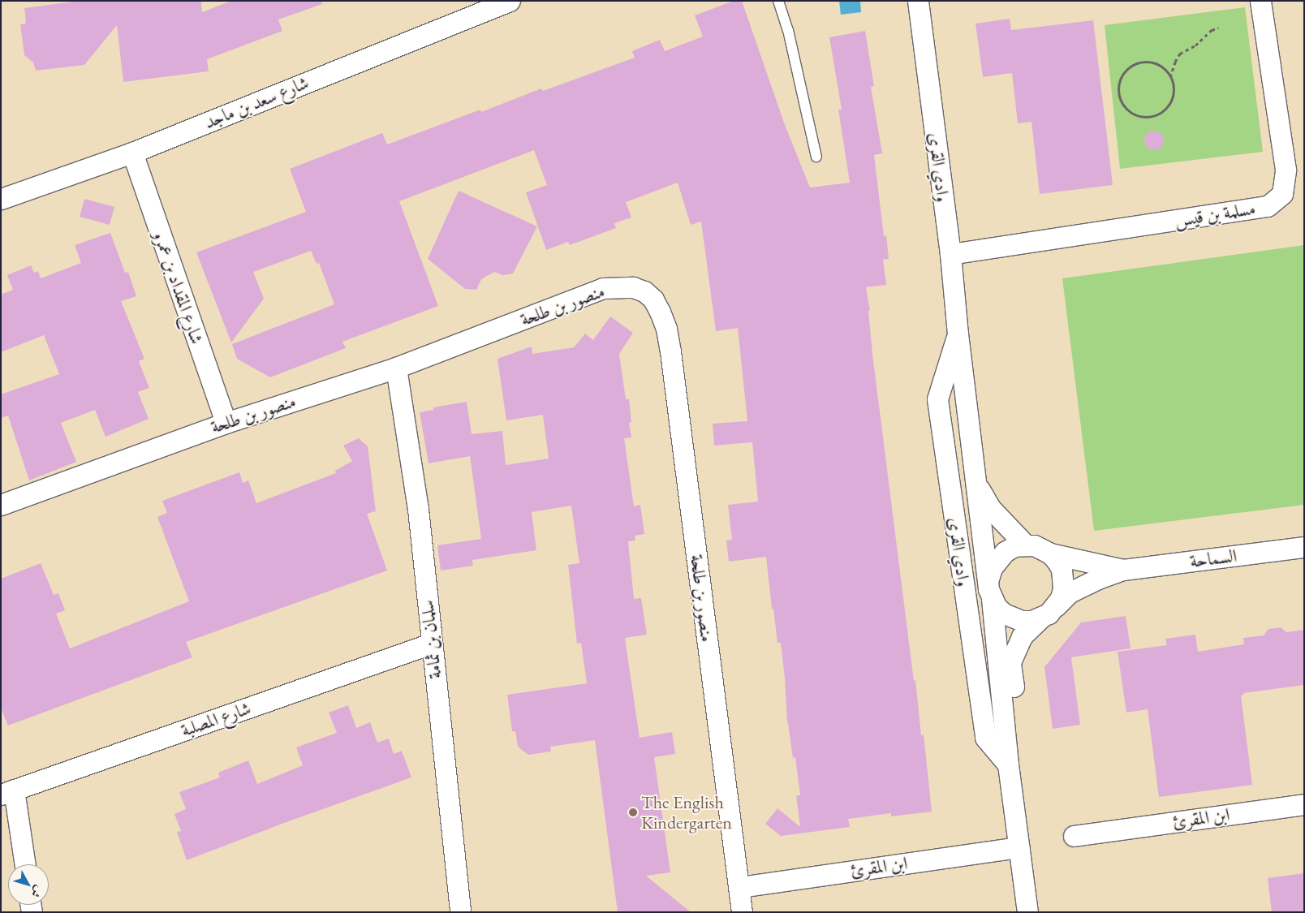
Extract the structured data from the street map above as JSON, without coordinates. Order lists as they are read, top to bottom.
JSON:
{
  "streets": {
    "street": [
      "شارع سعد بن ماجد",
      "وادي القرى",
      "مسلمة بن قيس",
      "شارع المقداد بن عمرو",
      "منصور بن طلحة",
      "السماحة",
      "سلمان بن ثمامة",
      "شارع المصلبة",
      "ابن المقرئ"
    ]
  },
  "crossings": [
    ["شارع سعد بن ماجد", "شارع المقداد بن عمرو"],
    ["وادي القرى", "مسلمة بن قيس"],
    ["وادي القرى", "السماحة"],
    ["وادي القرى", "ابن المقرئ"],
    ["شارع المقداد بن عمرو", "منصور بن طلحة"],
    ["منصور بن طلحة", "سلمان بن ثمامة"],
    ["منصور بن طلحة", "ابن المقرئ"],
    ["سلمان بن ثمامة", "شارع المصلبة"]
  ],
  "places": ["The English Kindergarten"],
  "north": "bottom right"
}
